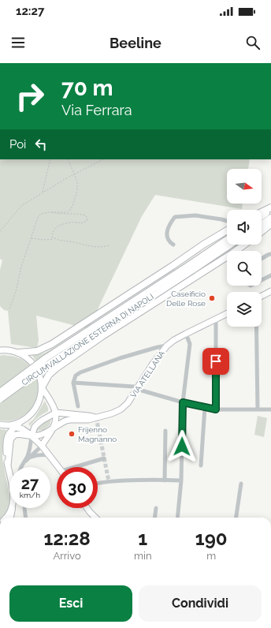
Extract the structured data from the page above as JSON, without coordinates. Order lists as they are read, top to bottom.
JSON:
{
  "streets": {
    "highway": ["CIRCUMVALLAZIONE ESTERNA DI NAPOLI"],
    "main road": ["VIA ATELLANA"]
  },
  "places": ["Caseificio Delle Rose", "Frijenno Magnanno"],
  "north": "right",
  "page": {
    "status": "12:27",
    "header": "Beeline",
    "turn": ["70 m", "Via Ferrara"],
    "then": "Poi",
    "speed": "27 km/h",
    "limit": "30",
    "eta": [
      "12:28",
      "Arrivo",
      "1",
      "min",
      "190",
      "m"
    ],
    "buttons": ["Esci", "Condividi"]
  }
}
